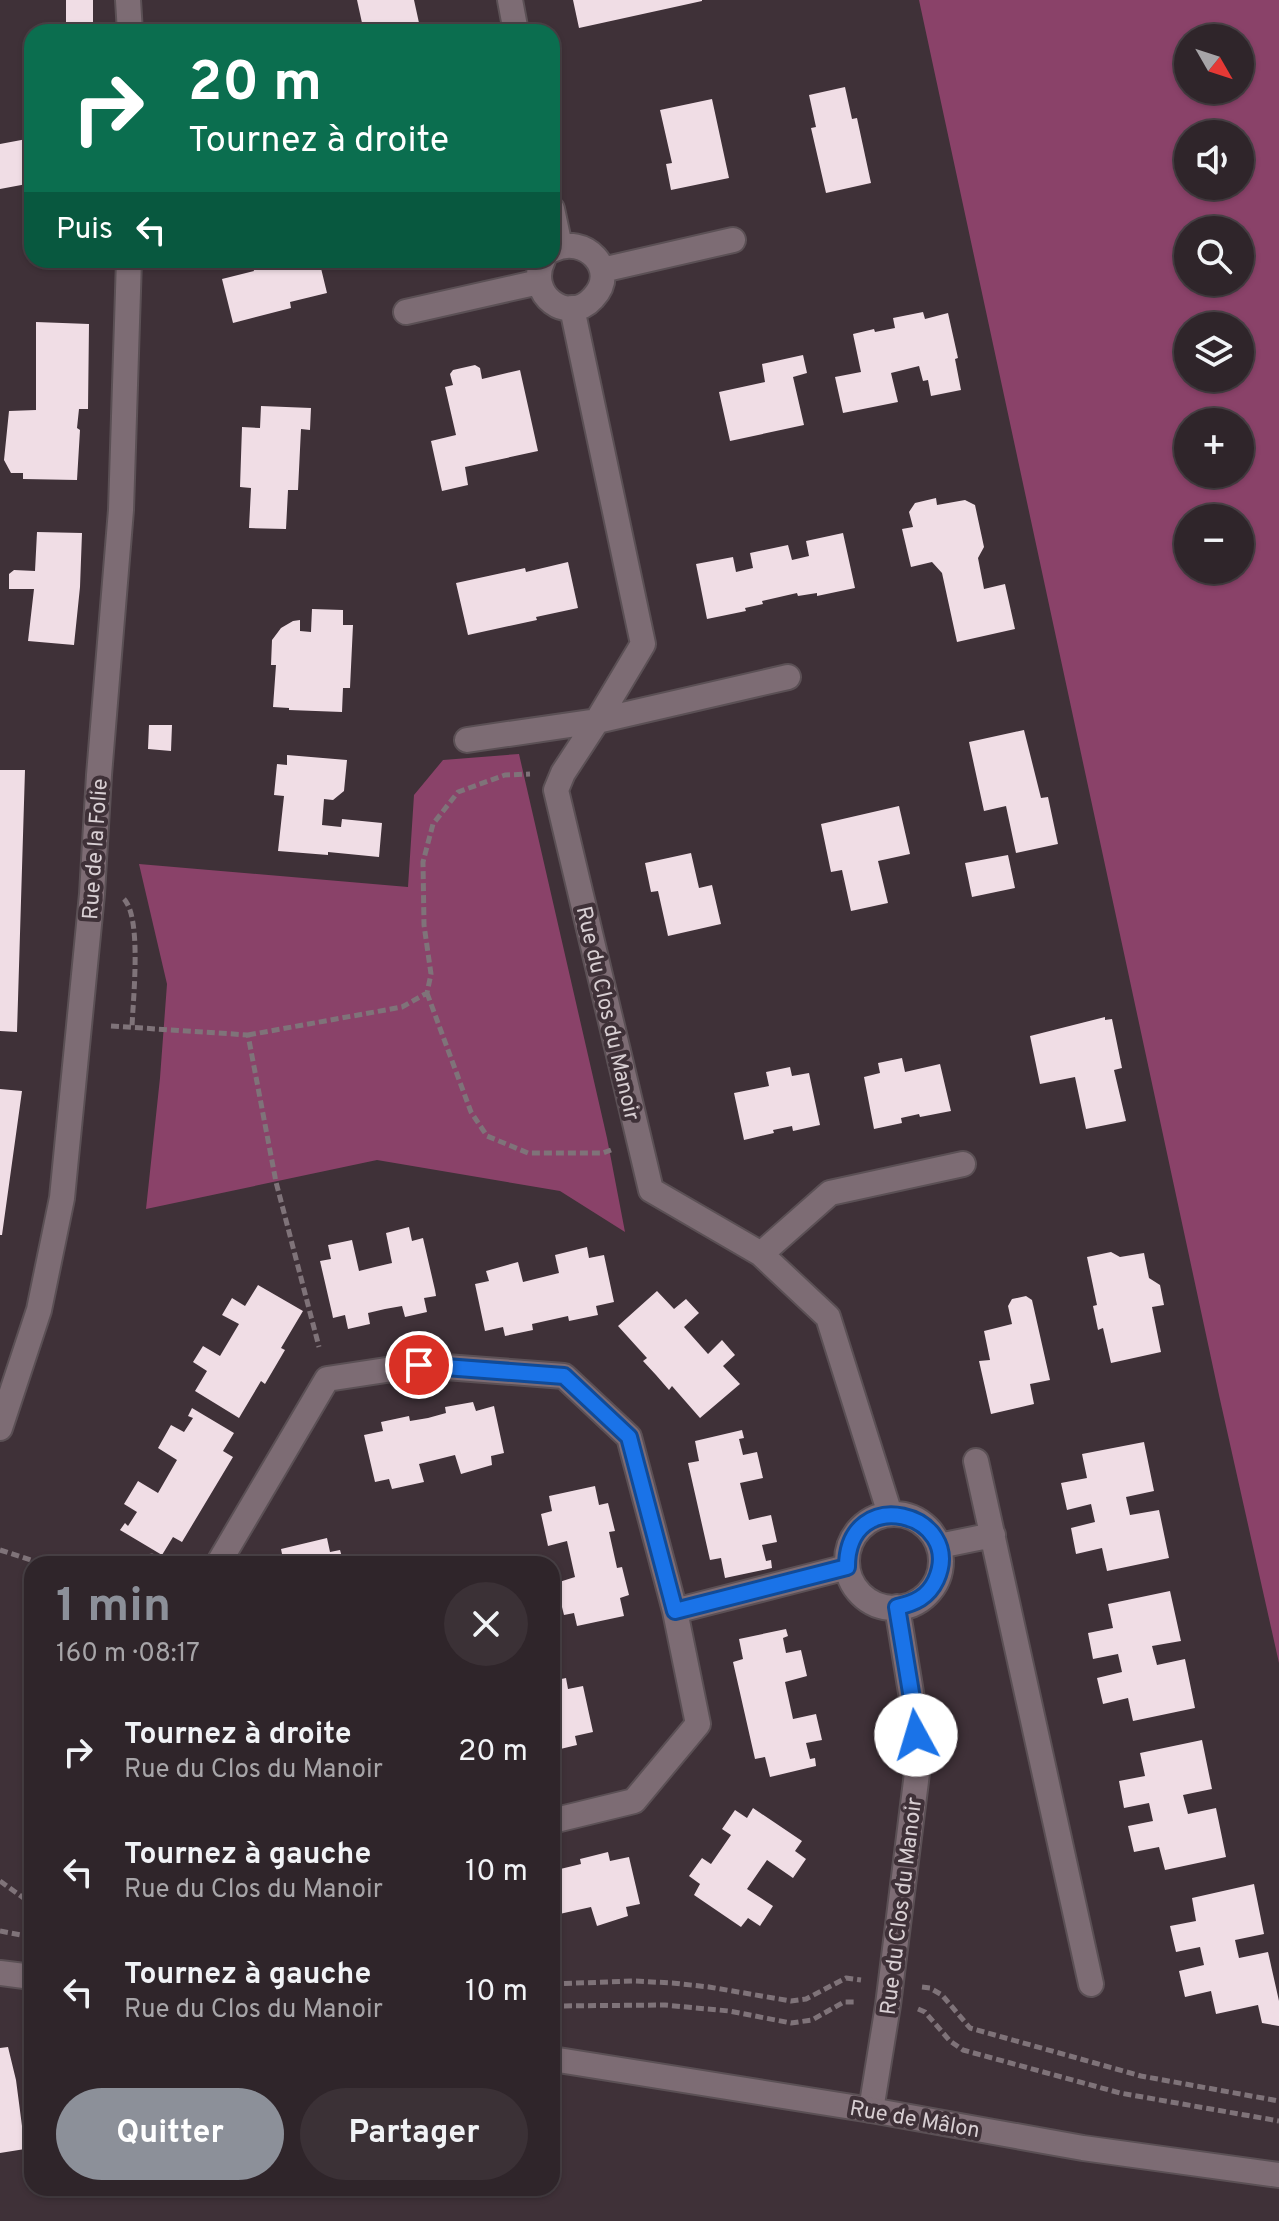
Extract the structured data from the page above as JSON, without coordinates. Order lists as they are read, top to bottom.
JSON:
{
  "streets": {
    "street": ["Rue de la Folie", "Rue du Clos du Manoir", "Rue de Mâlon"]
  },
  "crossings": [
    ["Rue du Clos du Manoir", "Rue de Mâlon"]
  ],
  "north": "bottom right",
  "page": {
    "map_buttons": ["+", "−"],
    "turn": ["20 m", "Tournez à droite"],
    "then": "Puis",
    "heading": ["1 min", "160 m · 08:17"],
    "list": [
      {
        "name": "Tournez à droite",
        "note": "Rue du Clos du Manoir",
        "value": "20 m"
      },
      {
        "name": "Tournez à gauche",
        "note": "Rue du Clos du Manoir",
        "value": "10 m"
      },
      {
        "name": "Tournez à gauche",
        "note": "Rue du Clos du Manoir",
        "value": "10 m"
      }
    ],
    "buttons": ["Quitter", "Partager"]
  }
}
